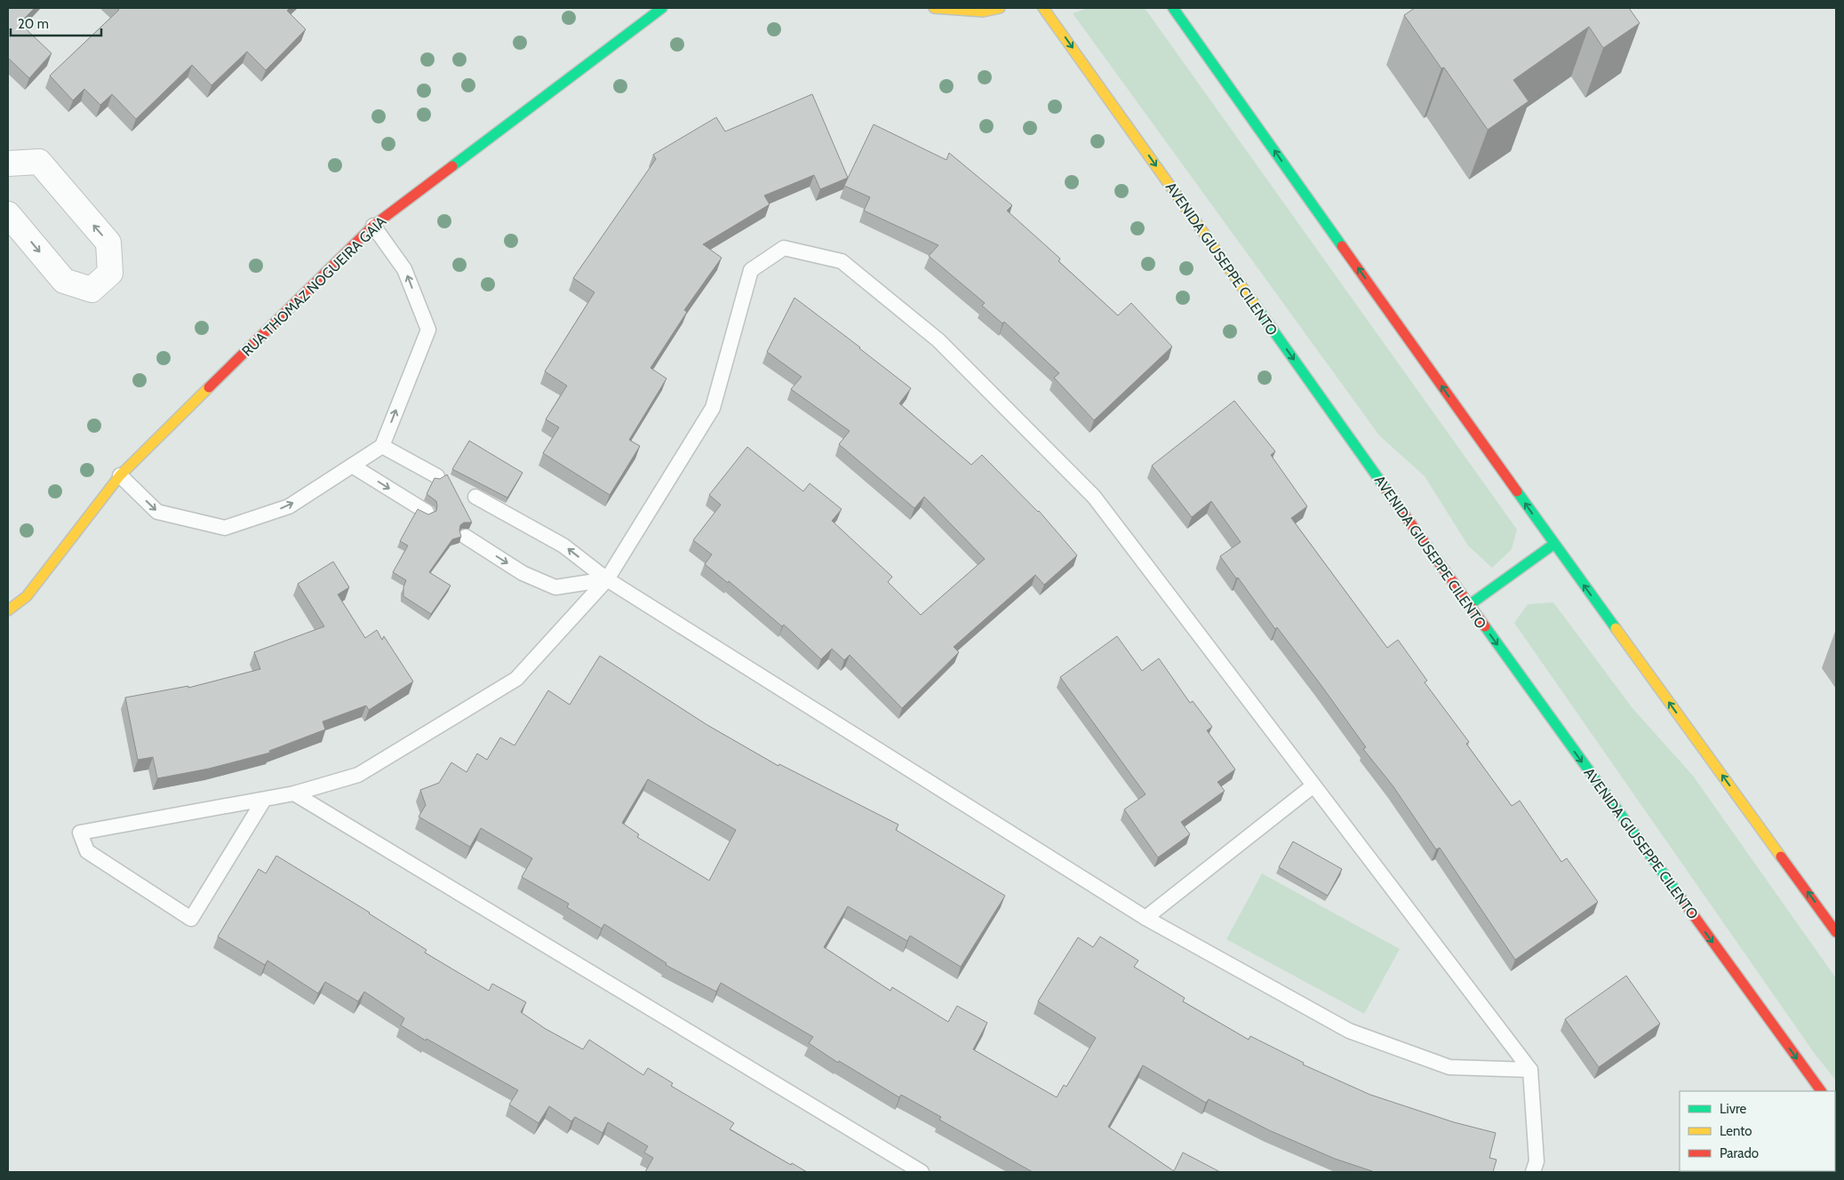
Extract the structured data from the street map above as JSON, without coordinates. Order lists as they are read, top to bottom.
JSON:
{
  "streets": {
    "street": ["AVENIDA GIUSEPPE CILENTO", "RUA THOMAZ NOGUEIRA GAIA"]
  },
  "one_way": ["AVENIDA GIUSEPPE CILENTO"],
  "legend": ["Livre", "Lento", "Parado"],
  "scale_bar": "20 m"
}
